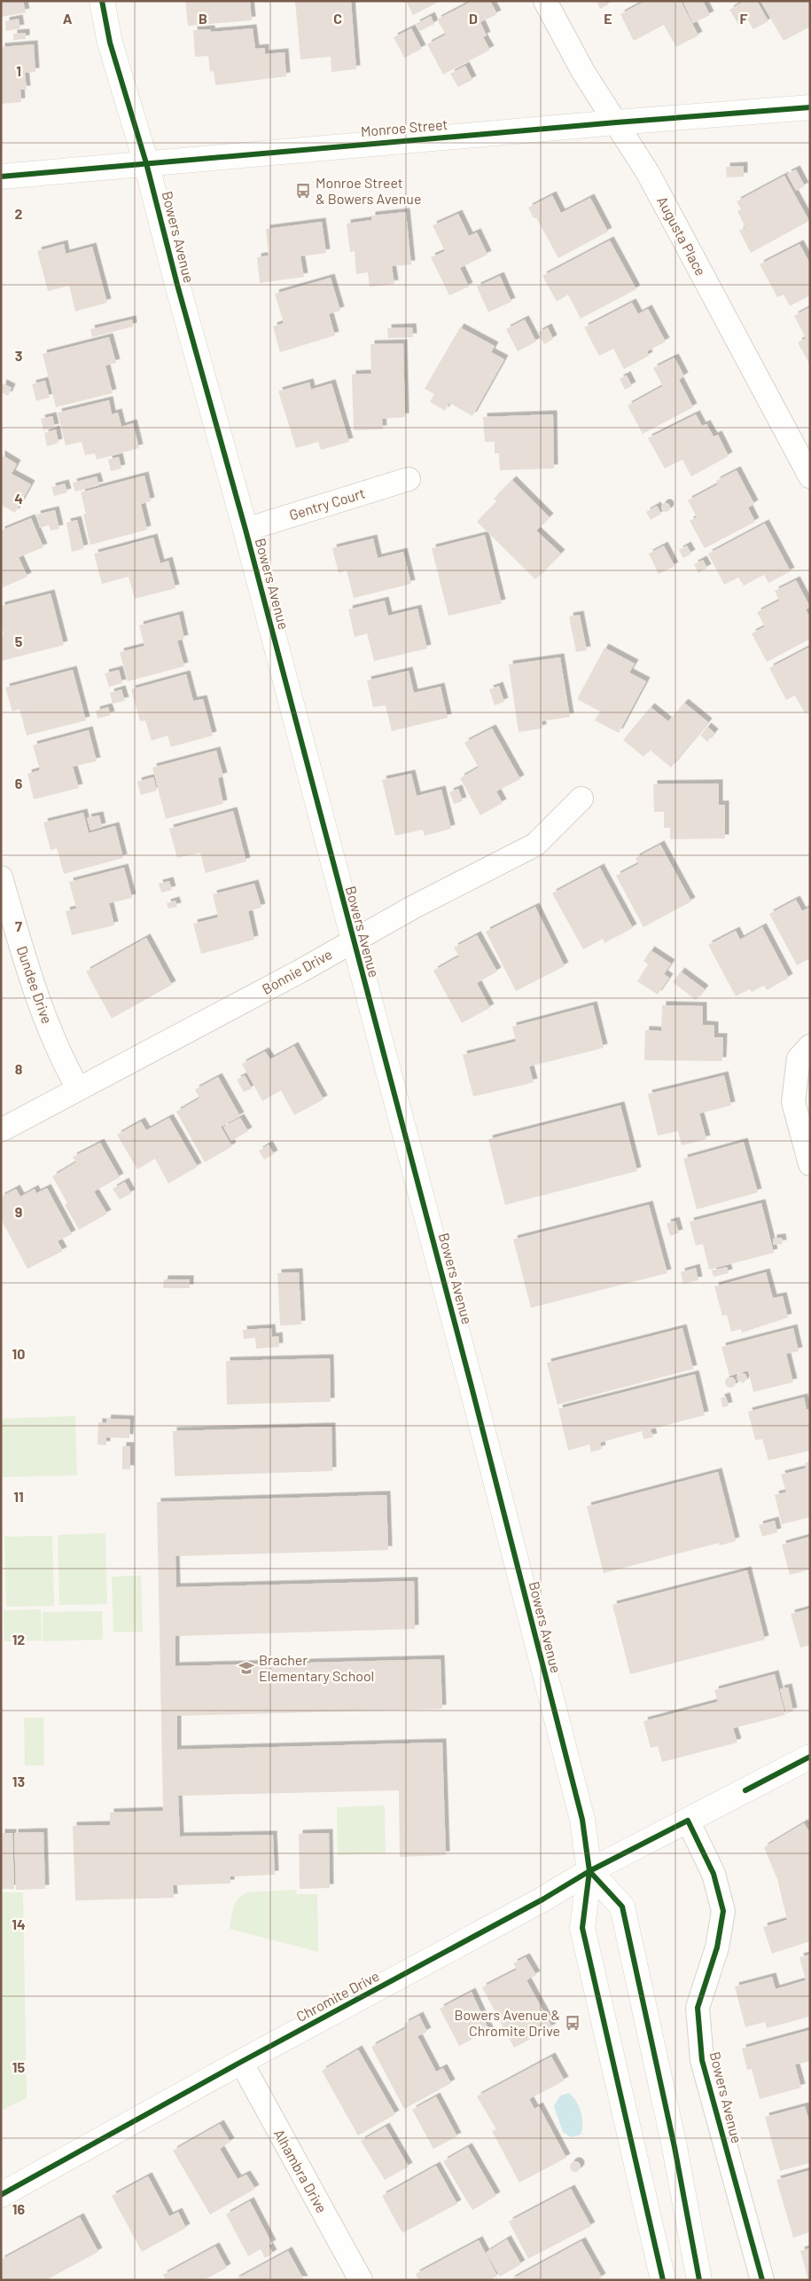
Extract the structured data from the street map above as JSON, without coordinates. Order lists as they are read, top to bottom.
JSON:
{
  "streets": {
    "main road": ["Monroe Street", "Bowers Avenue", "Chromite Drive"],
    "street": [
      "Augusta Place",
      "Gentry Court",
      "Bonnie Drive",
      "Dundee Drive",
      "Alhambra Drive"
    ]
  },
  "crossings": [
    ["Monroe Street", "Augusta Place"],
    ["Monroe Street", "Bowers Avenue"],
    ["Bowers Avenue", "Gentry Court"],
    ["Bowers Avenue", "Bonnie Drive"],
    ["Bowers Avenue", "Chromite Drive"],
    ["Bonnie Drive", "Dundee Drive"],
    ["Chromite Drive", "Alhambra Drive"]
  ],
  "places": {
    "bus stop": ["Monroe Street & Bowers Avenue", "Bowers Avenue & Chromite Drive"],
    "school or university": ["Bracher Elementary School"]
  },
  "grid": {
    "columns": [
      "A",
      "B",
      "C",
      "D",
      "E",
      "F"
    ],
    "rows": [
      "1",
      "2",
      "3",
      "4",
      "5",
      "6",
      "7",
      "8",
      "9",
      "10",
      "11",
      "12",
      "13",
      "14",
      "15",
      "16"
    ]
  }
}
